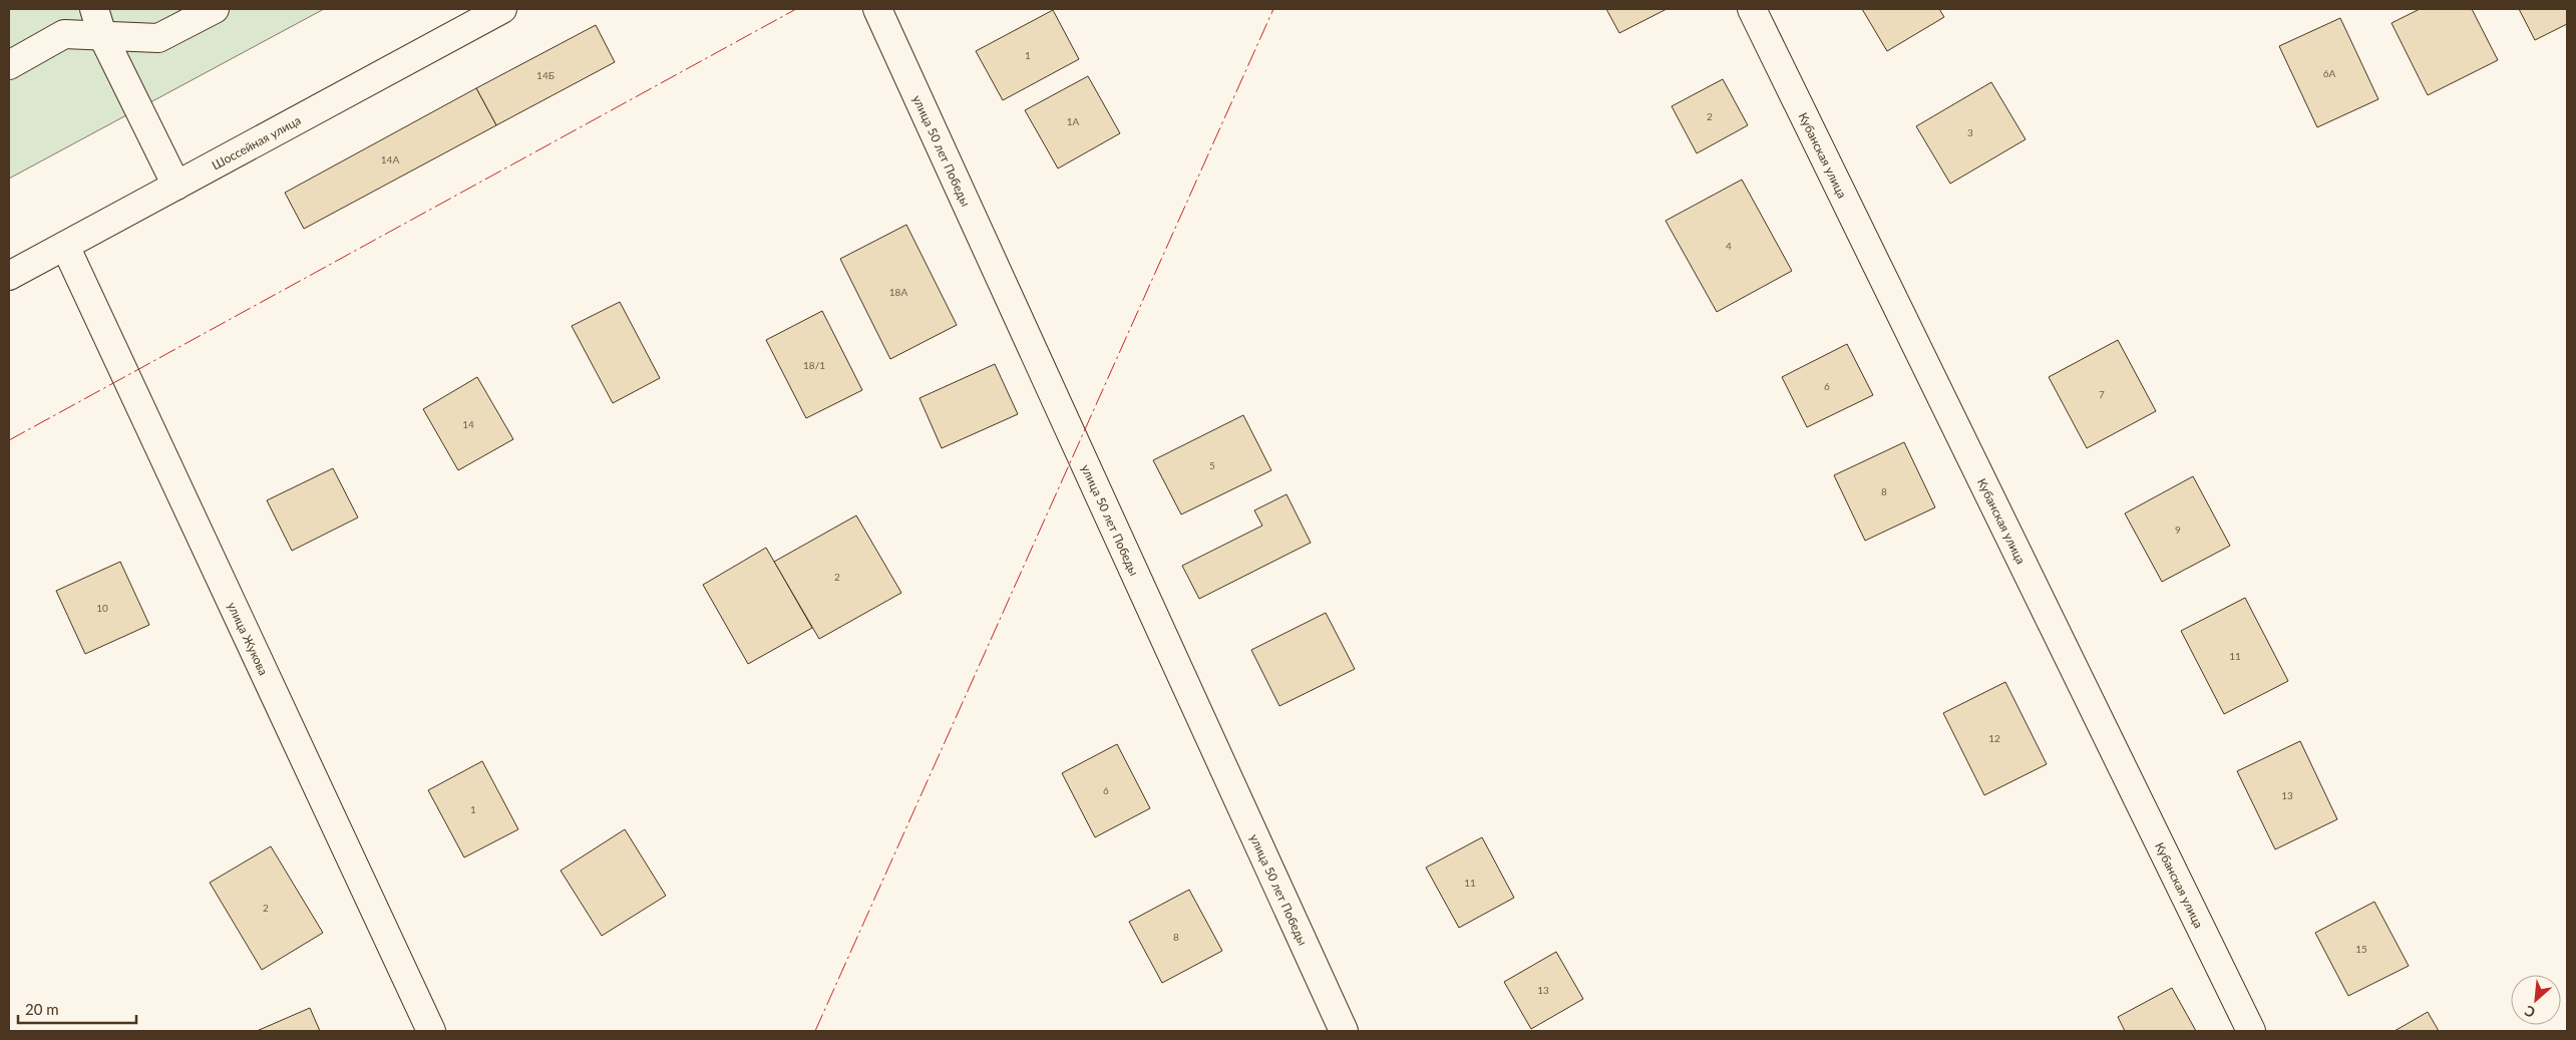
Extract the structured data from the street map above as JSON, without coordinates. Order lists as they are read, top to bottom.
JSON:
{
  "streets": {
    "street": [
      "Шоссейная улица",
      "улица 50 лет Победы",
      "Кубанская улица",
      "улица Жукова"
    ]
  },
  "crossings": [
    ["Шоссейная улица", "улица Жукова"]
  ],
  "house_numbers": [
    "1",
    "6А",
    "14Б",
    "2",
    "1А",
    "3",
    "14А",
    "4",
    "18А",
    "18/1",
    "6",
    "7",
    "14",
    "5",
    "8",
    "9",
    "2",
    "10",
    "11",
    "12",
    "6",
    "13",
    "1",
    "11",
    "2",
    "8",
    "15",
    "13"
  ],
  "scale_bar": "20 m",
  "north": "bottom left"
}
